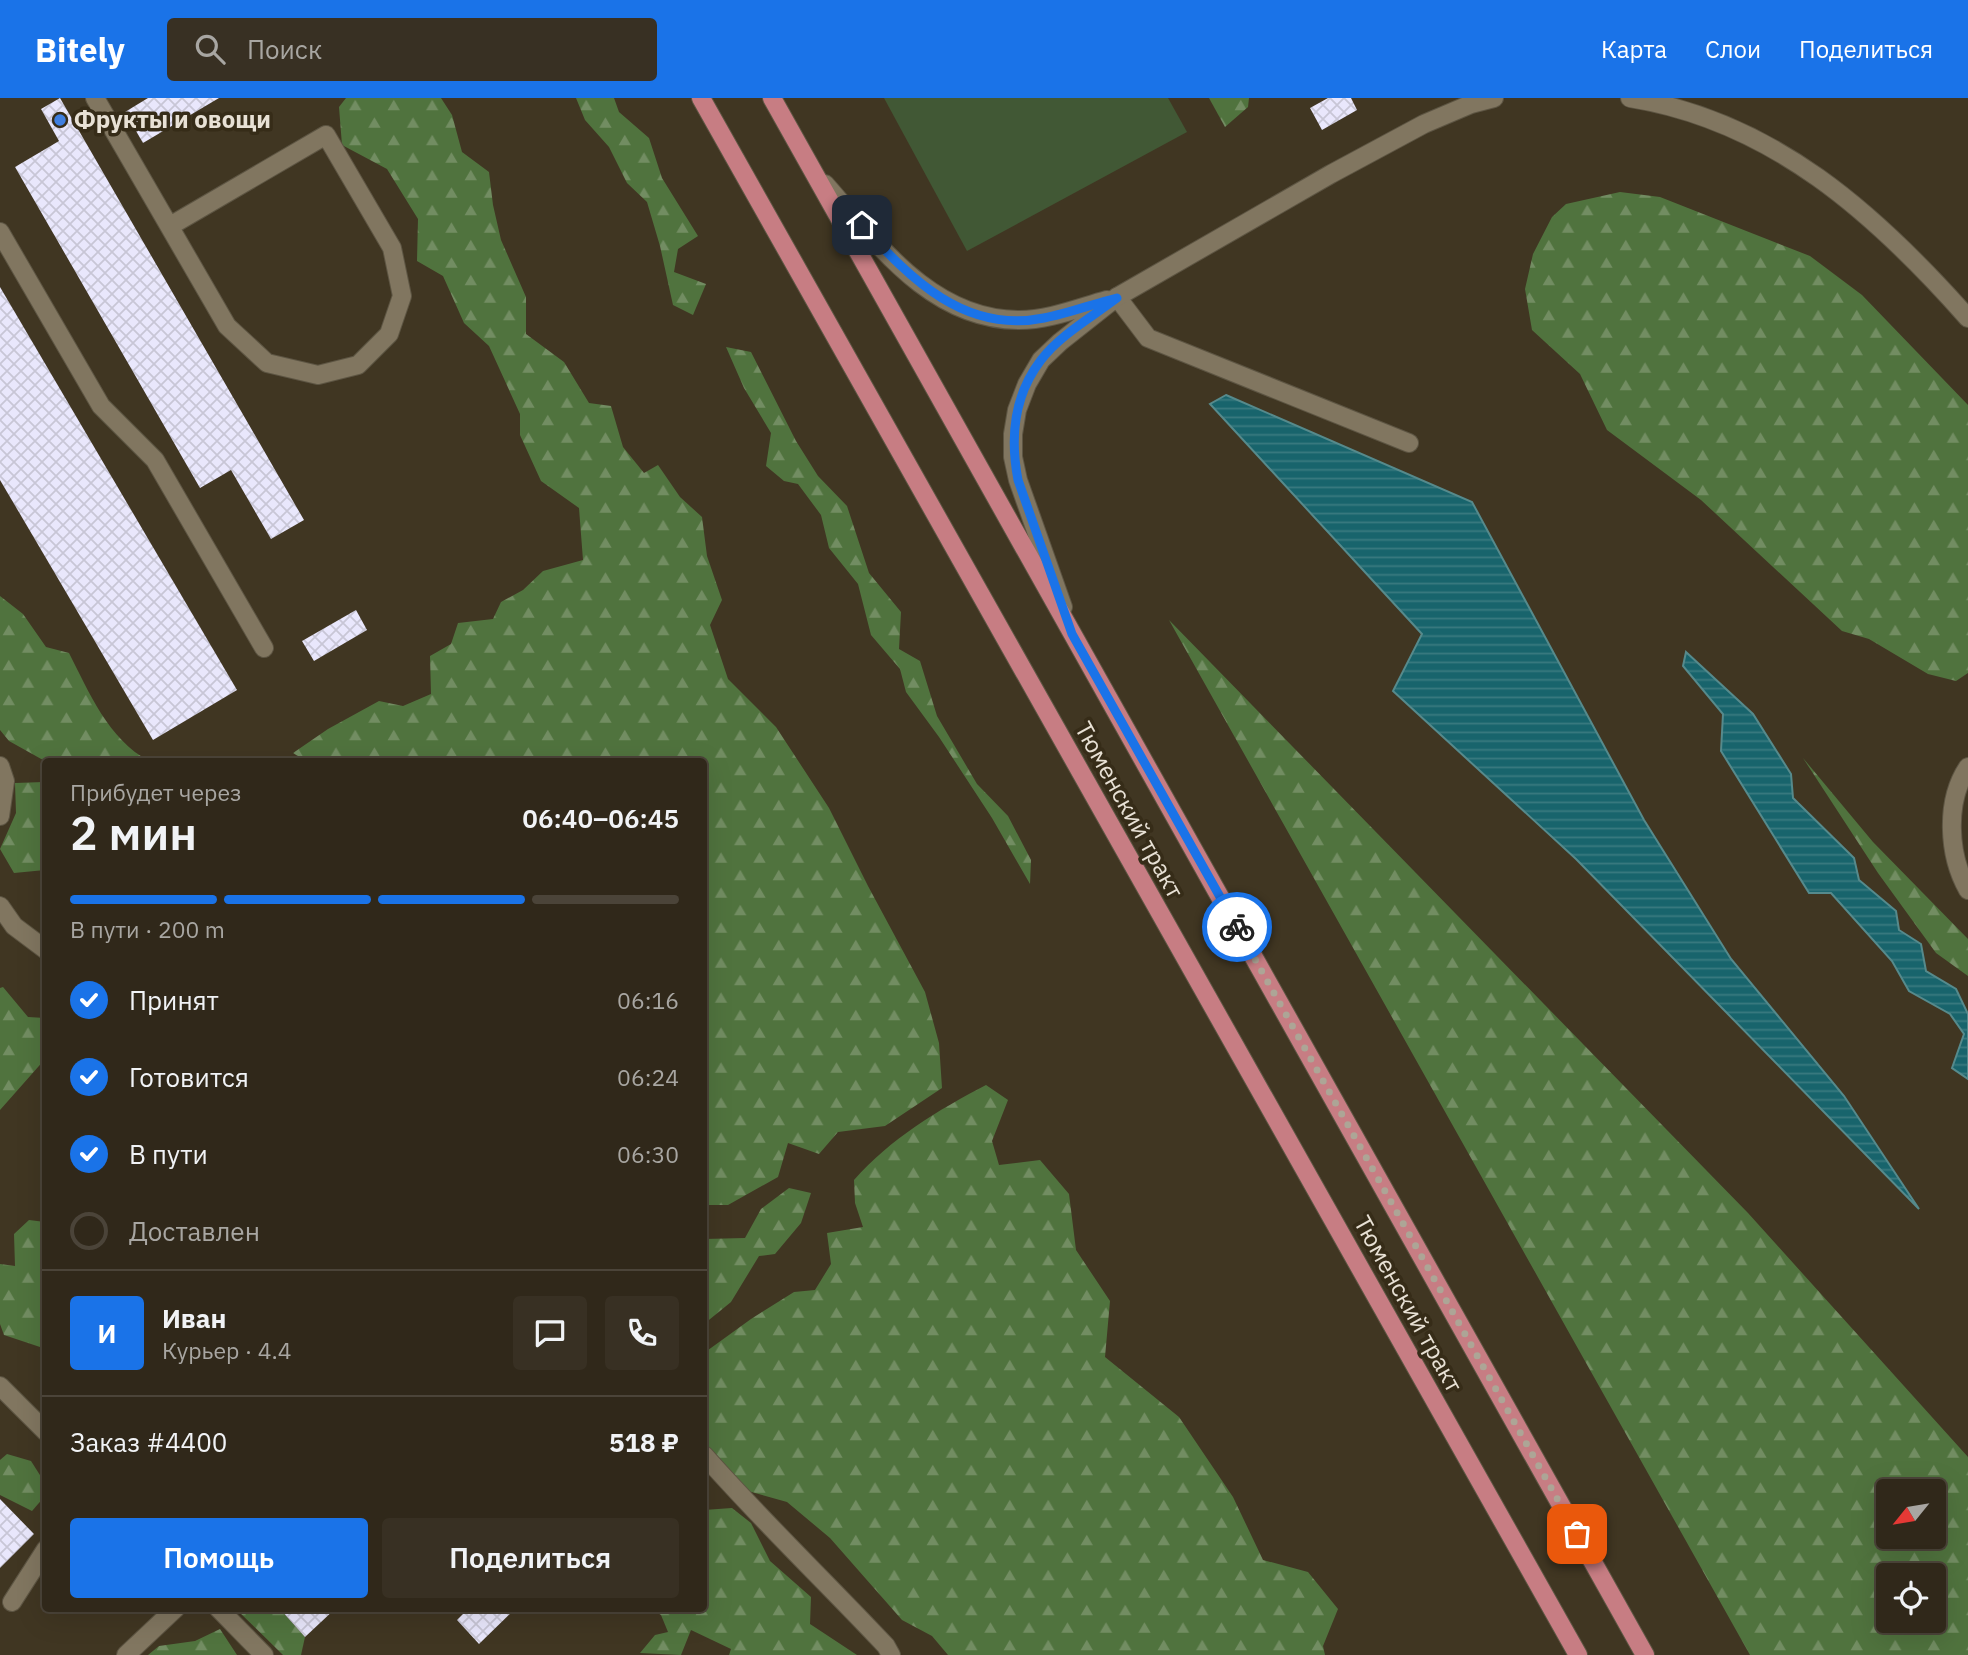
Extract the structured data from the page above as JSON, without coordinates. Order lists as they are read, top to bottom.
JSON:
{
  "streets": {
    "main road": ["Тюменский тракт"]
  },
  "places": ["Фрукты и овощи"],
  "north": "bottom left",
  "page": {
    "header": "Bitely",
    "search": "Поиск",
    "nav": ["Карта", "Слои", "Поделиться"],
    "heading": ["2 мин", "Прибудет через", "06:40–06:45"],
    "panel": [
      "Иван",
      "Курьер · 4.4",
      "Заказ #4400",
      "518 ₽"
    ],
    "bar": "В пути · 200 m",
    "list": [
      ["Принят", "06:16"],
      ["Готовится", "06:24"],
      ["В пути", "06:30"],
      "Доставлен"
    ],
    "round": "И",
    "buttons": ["Помощь", "Поделиться"]
  }
}
